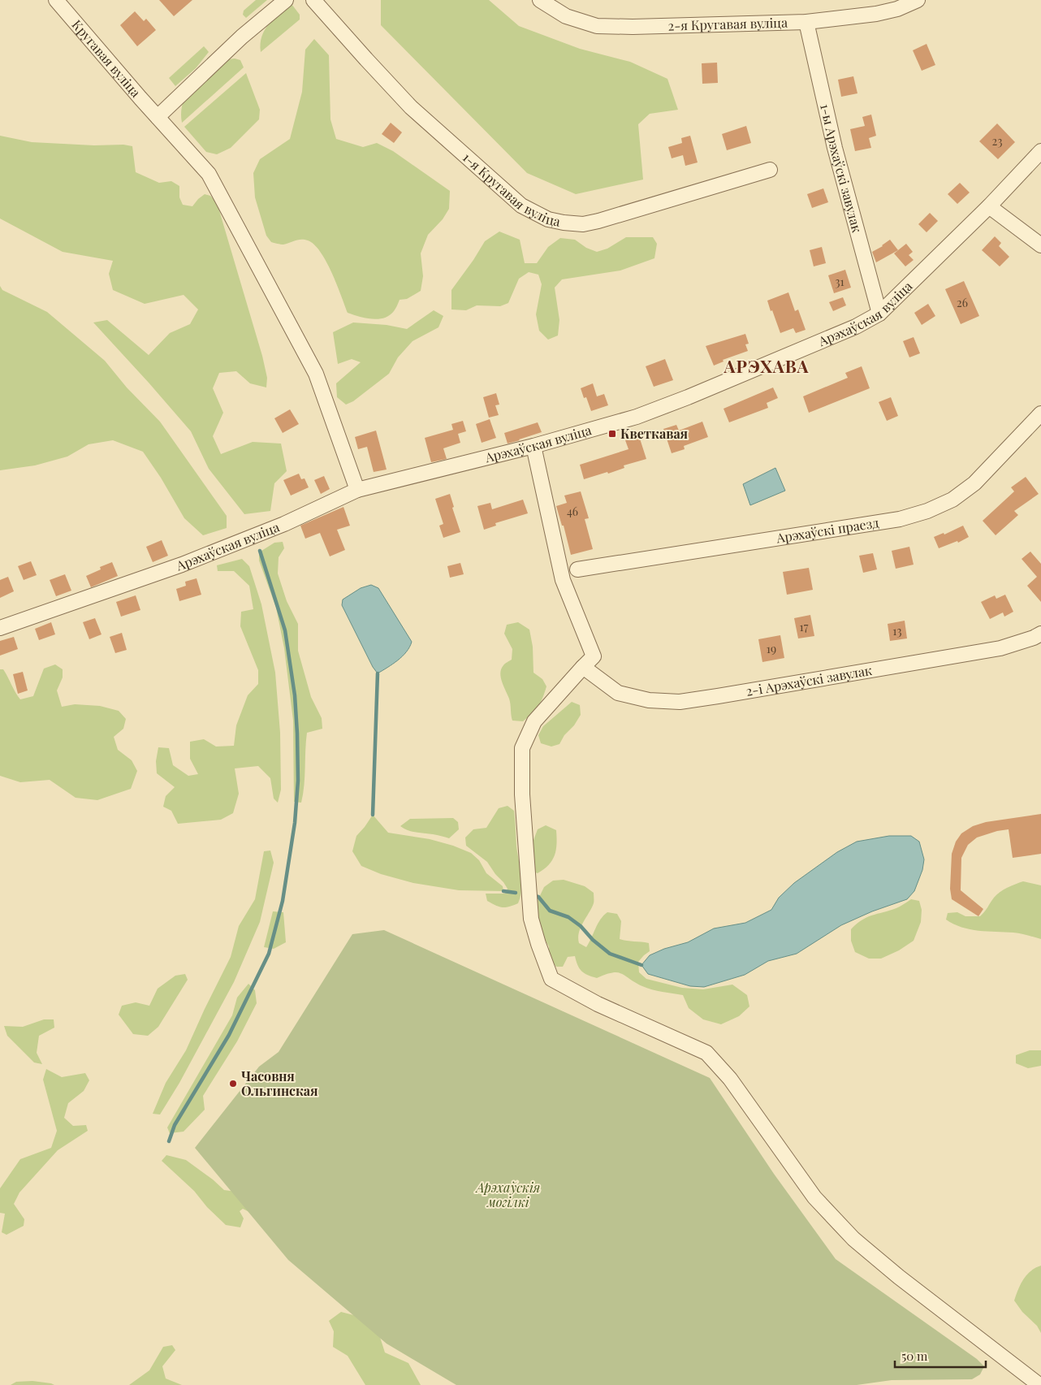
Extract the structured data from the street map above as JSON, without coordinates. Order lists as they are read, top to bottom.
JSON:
{
  "streets": {
    "street": [
      "2-я Кругавая вуліца",
      "Кругавая вуліца",
      "1-ы Арэхаўскі завулак",
      "1-я Кругавая вуліца",
      "Арэхаўская вуліца",
      "Арэхаўскі праезд",
      "2-і Арэхаўскі завулак"
    ]
  },
  "crossings": [
    ["2-я Кругавая вуліца", "1-ы Арэхаўскі завулак"],
    ["Кругавая вуліца", "Арэхаўская вуліца"],
    ["1-ы Арэхаўскі завулак", "Арэхаўская вуліца"]
  ],
  "districts": ["АРЭХАВА"],
  "parks": ["Арэхаўскія могілкі"],
  "places": {
    "transit": ["Кветкавая"],
    "other": ["Часовня Ольгинская"]
  },
  "house_numbers": [
    "23",
    "31",
    "26",
    "46",
    "17",
    "13",
    "19"
  ],
  "scale_bar": "50 m"
}
